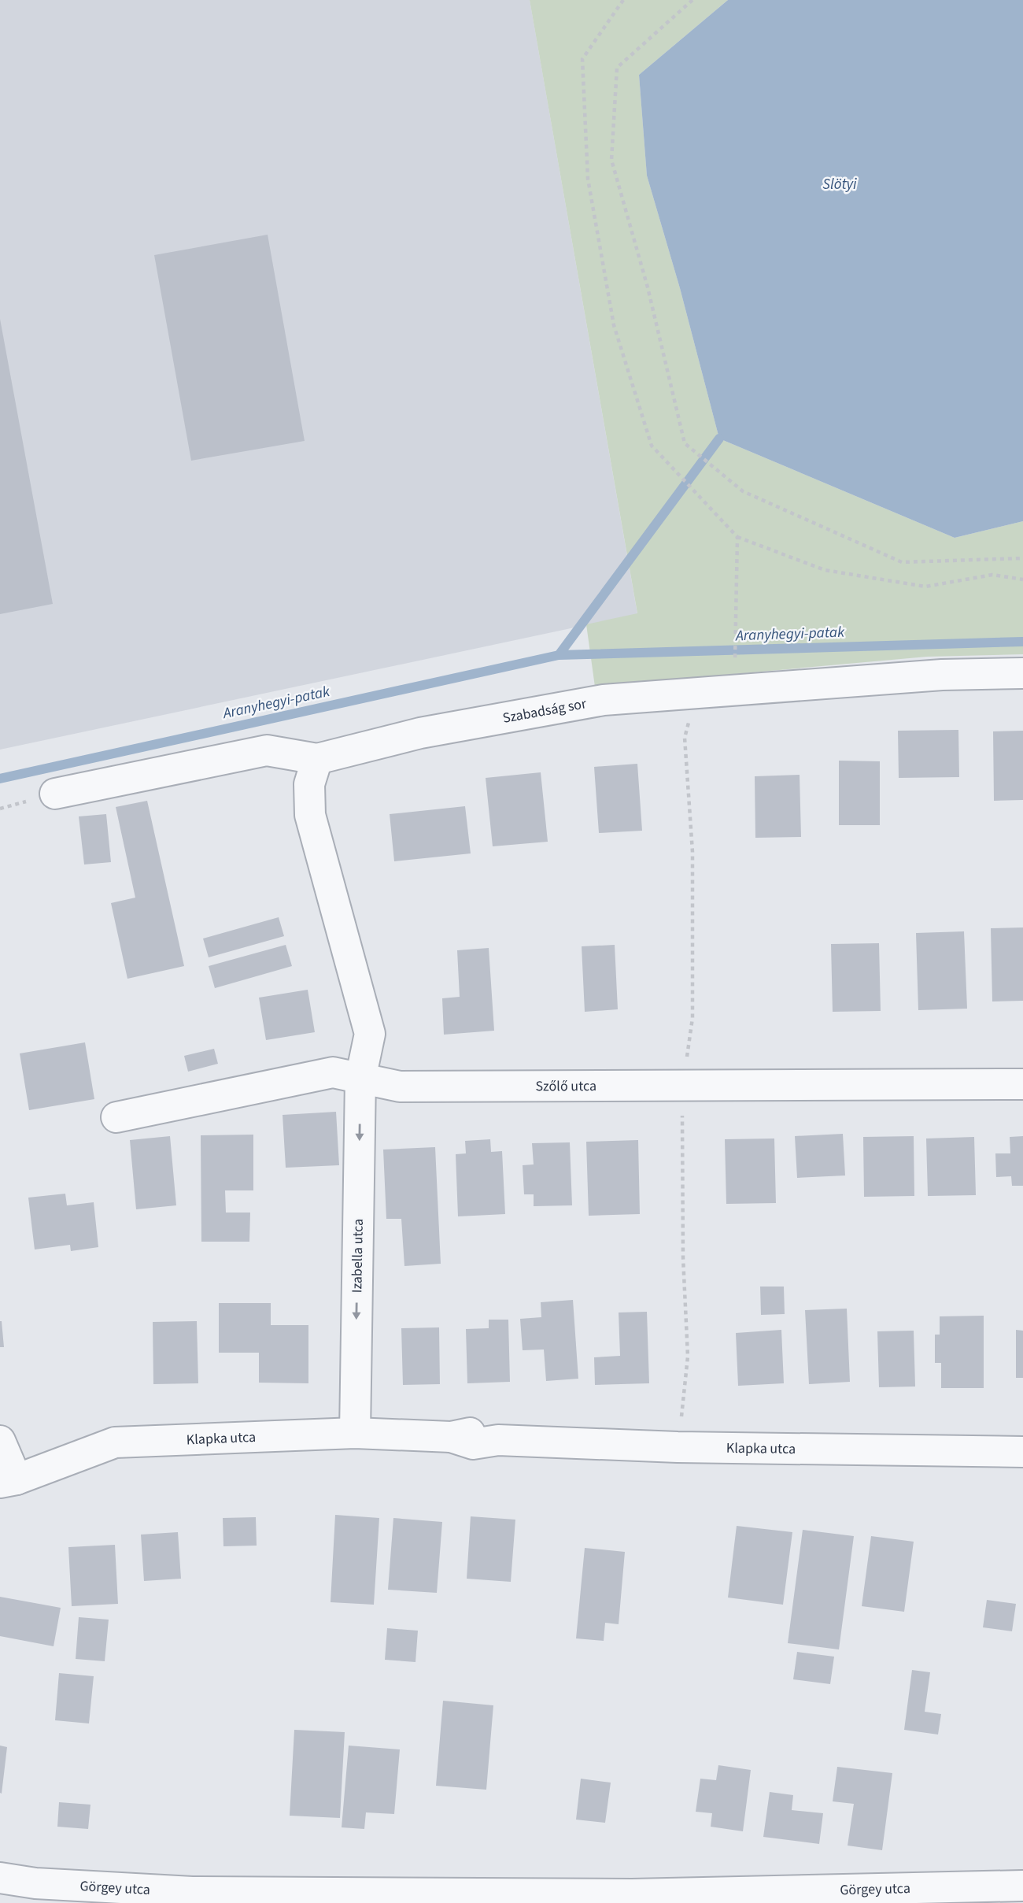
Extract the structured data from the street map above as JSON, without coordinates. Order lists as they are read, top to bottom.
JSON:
{
  "streets": {
    "street": [
      "Szabadság sor",
      "Szőlő utca",
      "Izabella utca",
      "Klapka utca",
      "Görgey utca"
    ]
  },
  "crossings": [
    ["Szabadság sor", "Izabella utca"],
    ["Szőlő utca", "Izabella utca"],
    ["Izabella utca", "Klapka utca"]
  ],
  "one_way": ["Izabella utca"],
  "water": ["Slötyi", "Aranyhegyi-patak"]
}
